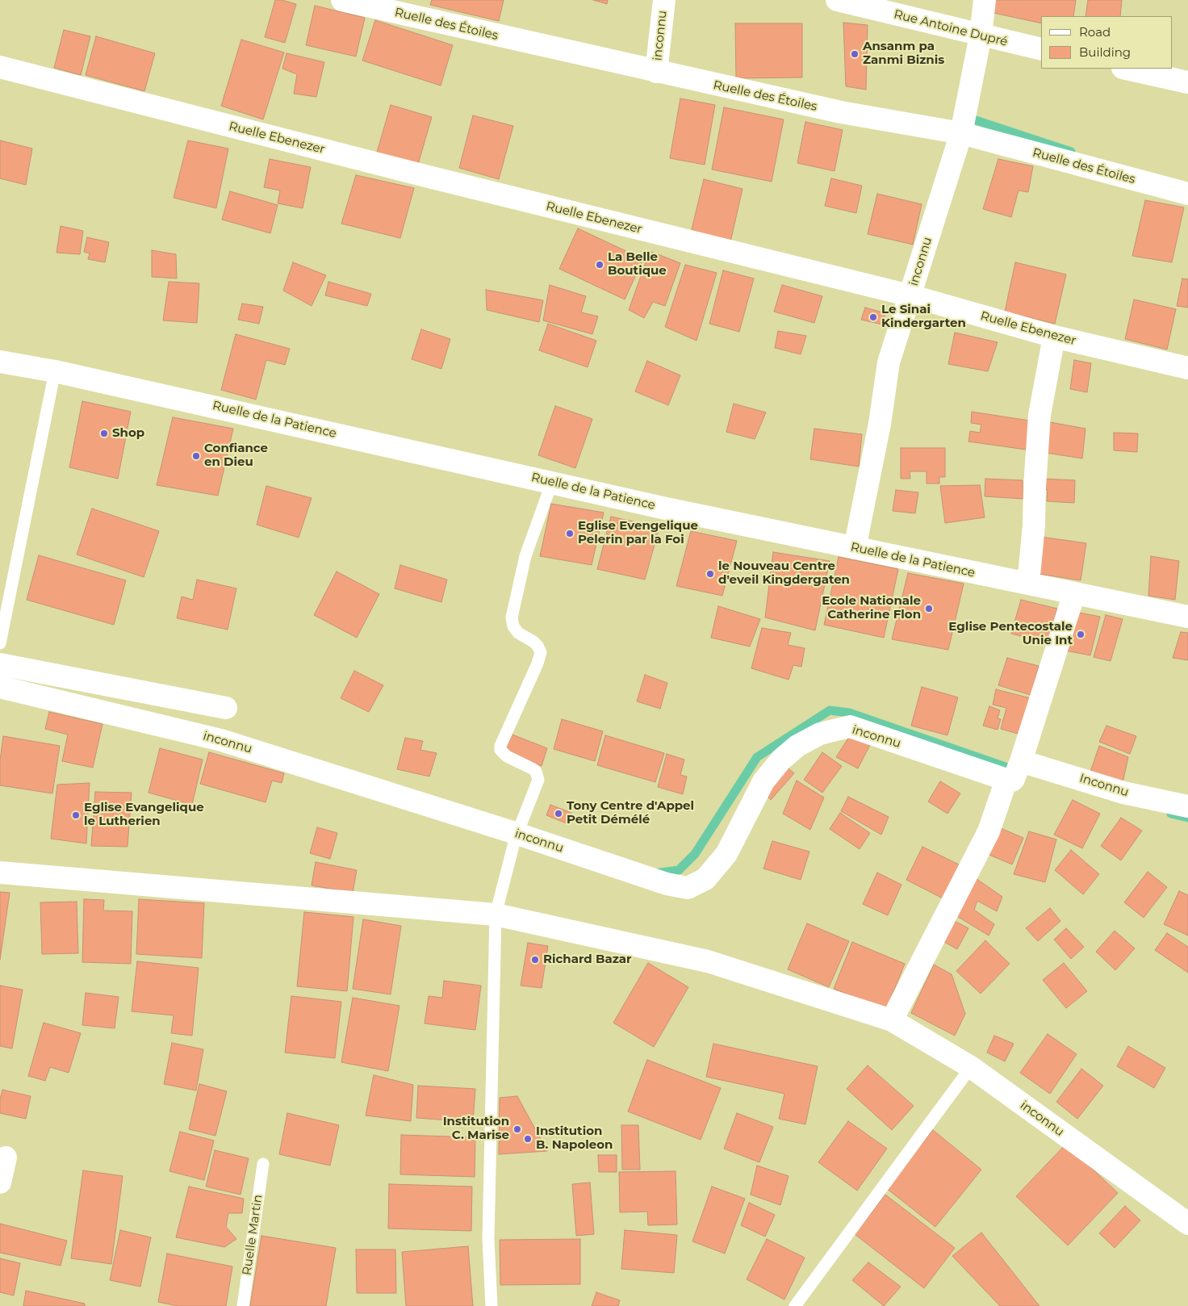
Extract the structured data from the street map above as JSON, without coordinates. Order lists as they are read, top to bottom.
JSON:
{
  "streets": {
    "street": [
      "Ruelle des Étoiles",
      "Rue Antoine Dupré",
      "inconnu",
      "Ruelle Ebenezer",
      "Ruelle de la Patience",
      "Inconnu"
    ],
    "lane": ["Ruelle Martin"]
  },
  "crossings": [
    ["Ruelle des Étoiles", "inconnu"],
    ["Rue Antoine Dupré", "inconnu"],
    ["inconnu", "Ruelle Ebenezer"],
    ["inconnu", "Ruelle de la Patience"],
    ["inconnu", "Inconnu"]
  ],
  "places": [
    "Ansanm pa Zanmi Biznis",
    "La Belle Boutique",
    "Le Sinai Kindergarten",
    "Shop",
    "Confiance en Dieu",
    "Eglise Evengelique Pelerin par la Foi",
    "le Nouveau Centre d'eveil Kingdergaten",
    "Ecole Nationale Catherine Flon",
    "Eglise Pentecostale Unie Int",
    "Tony Centre d'Appel Petit Démélé",
    "Eglise Evangelique le Lutherien",
    "Richard Bazar",
    "Institution C. Marise",
    "Institution B. Napoleon"
  ],
  "legend": ["Road", "Building"]
}
